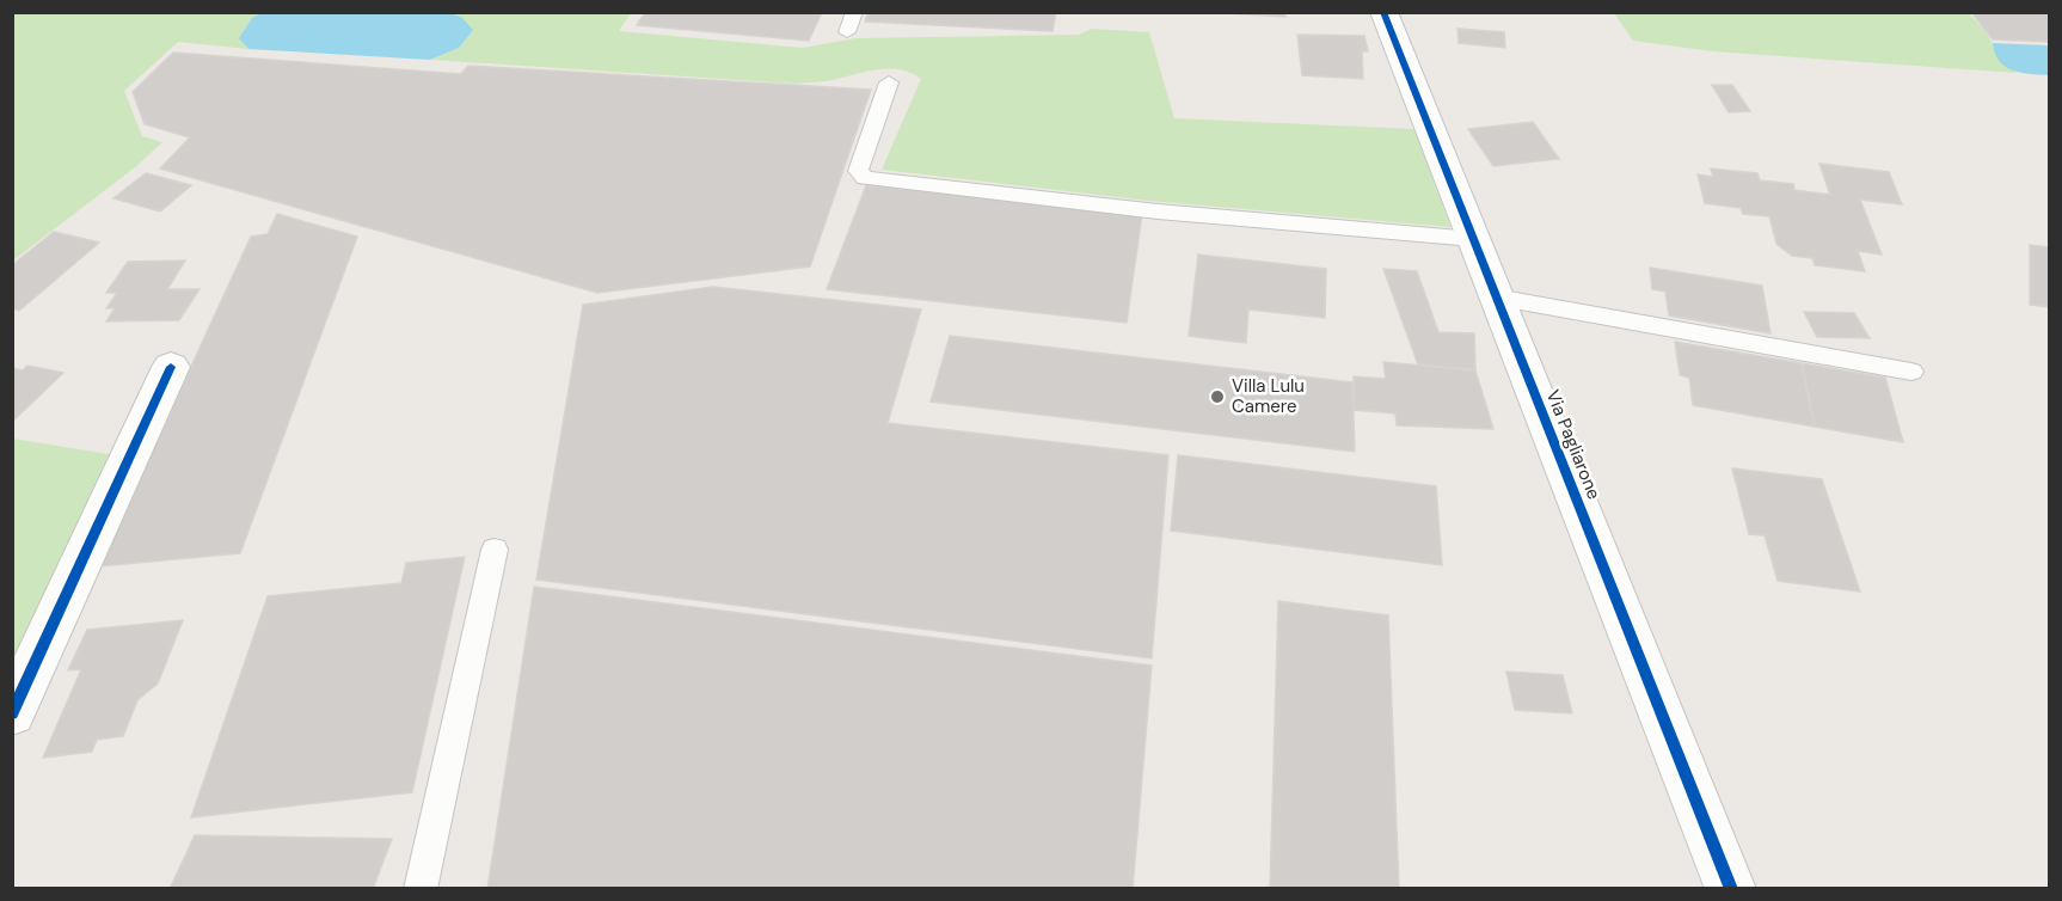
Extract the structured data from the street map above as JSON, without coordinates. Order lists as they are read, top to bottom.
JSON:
{
  "streets": {
    "street": ["Via Pagliarone"]
  },
  "places": ["Villa Lulu Camere"]
}
